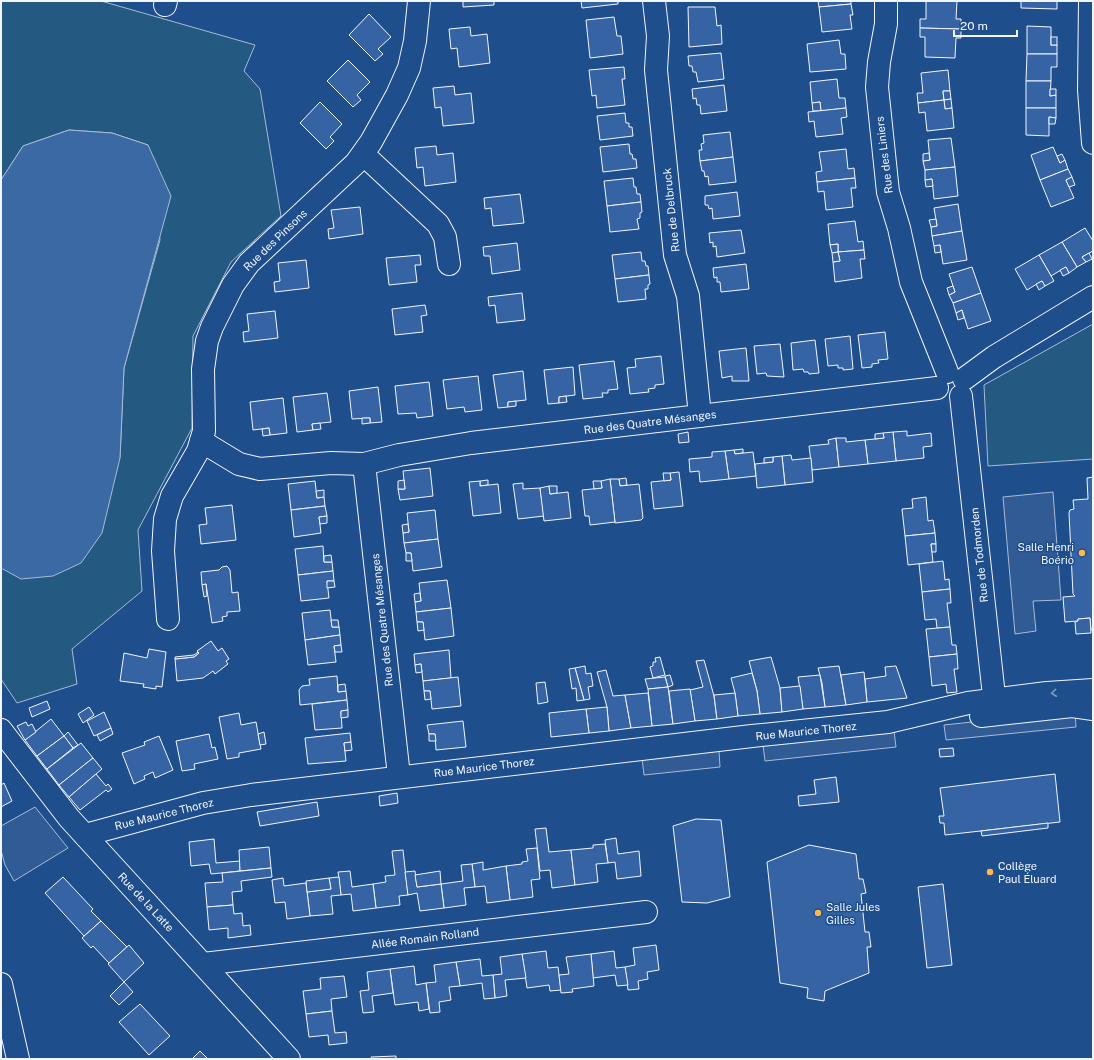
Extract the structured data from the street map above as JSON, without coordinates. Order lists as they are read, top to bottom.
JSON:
{
  "streets": {
    "street": [
      "Rue des Liniers",
      "Rue de Delbruck",
      "Rue des Pinsons",
      "Rue des Quatre Mésanges",
      "Rue de Todmorden",
      "Rue Maurice Thorez",
      "Rue de la Latte",
      "Allée Romain Rolland"
    ]
  },
  "crossings": [
    ["Rue des Liniers", "Rue des Quatre Mésanges"],
    ["Rue des Liniers", "Rue de Todmorden"],
    ["Rue de Delbruck", "Rue des Quatre Mésanges"],
    ["Rue des Pinsons", "Rue des Quatre Mésanges"],
    ["Rue des Quatre Mésanges", "Rue de Todmorden"],
    ["Rue des Quatre Mésanges", "Rue Maurice Thorez"],
    ["Rue de Todmorden", "Rue Maurice Thorez"],
    ["Rue Maurice Thorez", "Rue de la Latte"],
    ["Rue de la Latte", "Allée Romain Rolland"]
  ],
  "places": ["Salle Henri Boério", "Collège Paul Éluard", "Salle Jules Gilles"],
  "scale_bar": "20 m"
}
